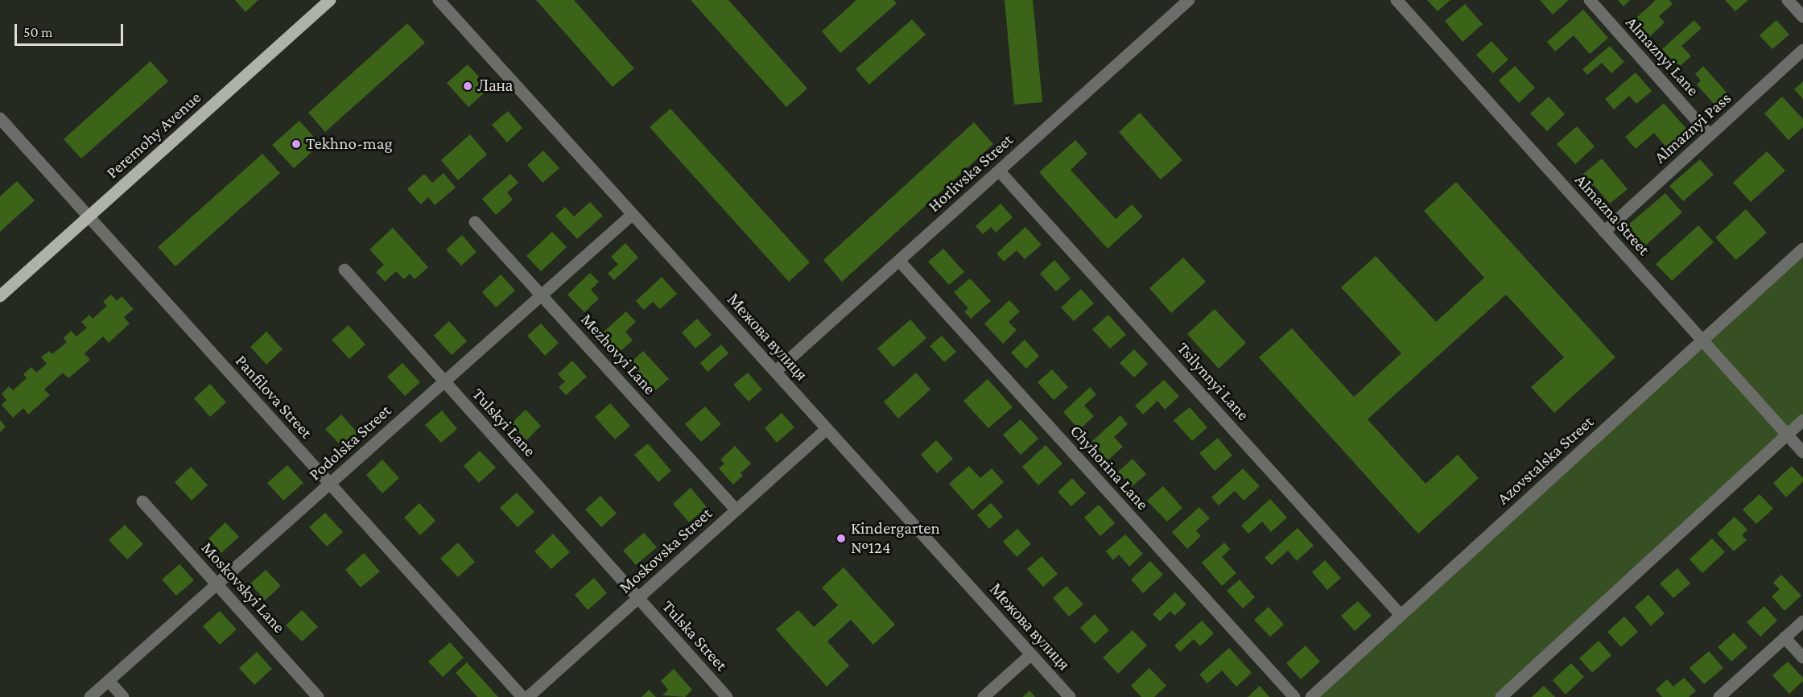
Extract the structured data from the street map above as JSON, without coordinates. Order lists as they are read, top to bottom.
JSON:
{
  "streets": {
    "main road": ["Peremohy Avenue"],
    "street": [
      "Almaznyi Lane",
      "Almaznyi Pass",
      "Horlivska Street",
      "Almazna Street",
      "Межова вулиця",
      "Mezhovyi Lane",
      "Tsilynnyi Lane",
      "Panfilova Street",
      "Tulskyi Lane",
      "Podolska Street",
      "Azovstalska Street",
      "Chyhorina Lane",
      "Moskovska Street",
      "Moskovskyi Lane",
      "Tulska Street"
    ]
  },
  "crossings": [
    ["Almaznyi Lane", "Almaznyi Pass"],
    ["Almaznyi Pass", "Almazna Street"],
    ["Peremohy Avenue", "Panfilova Street"],
    ["Horlivska Street", "Межова вулиця"],
    ["Horlivska Street", "Tsilynnyi Lane"],
    ["Horlivska Street", "Chyhorina Lane"],
    ["Almazna Street", "Azovstalska Street"],
    ["Межова вулиця", "Podolska Street"],
    ["Межова вулиця", "Moskovska Street"],
    ["Mezhovyi Lane", "Podolska Street"],
    ["Mezhovyi Lane", "Moskovska Street"],
    ["Tsilynnyi Lane", "Azovstalska Street"],
    ["Panfilova Street", "Podolska Street"],
    ["Tulskyi Lane", "Podolska Street"],
    ["Tulskyi Lane", "Moskovska Street"],
    ["Tulskyi Lane", "Tulska Street"],
    ["Podolska Street", "Moskovskyi Lane"],
    ["Moskovska Street", "Tulska Street"]
  ],
  "places": ["Лана", "Tekhno-mag", "Kindergarten №124"],
  "scale_bar": "50 m"
}
